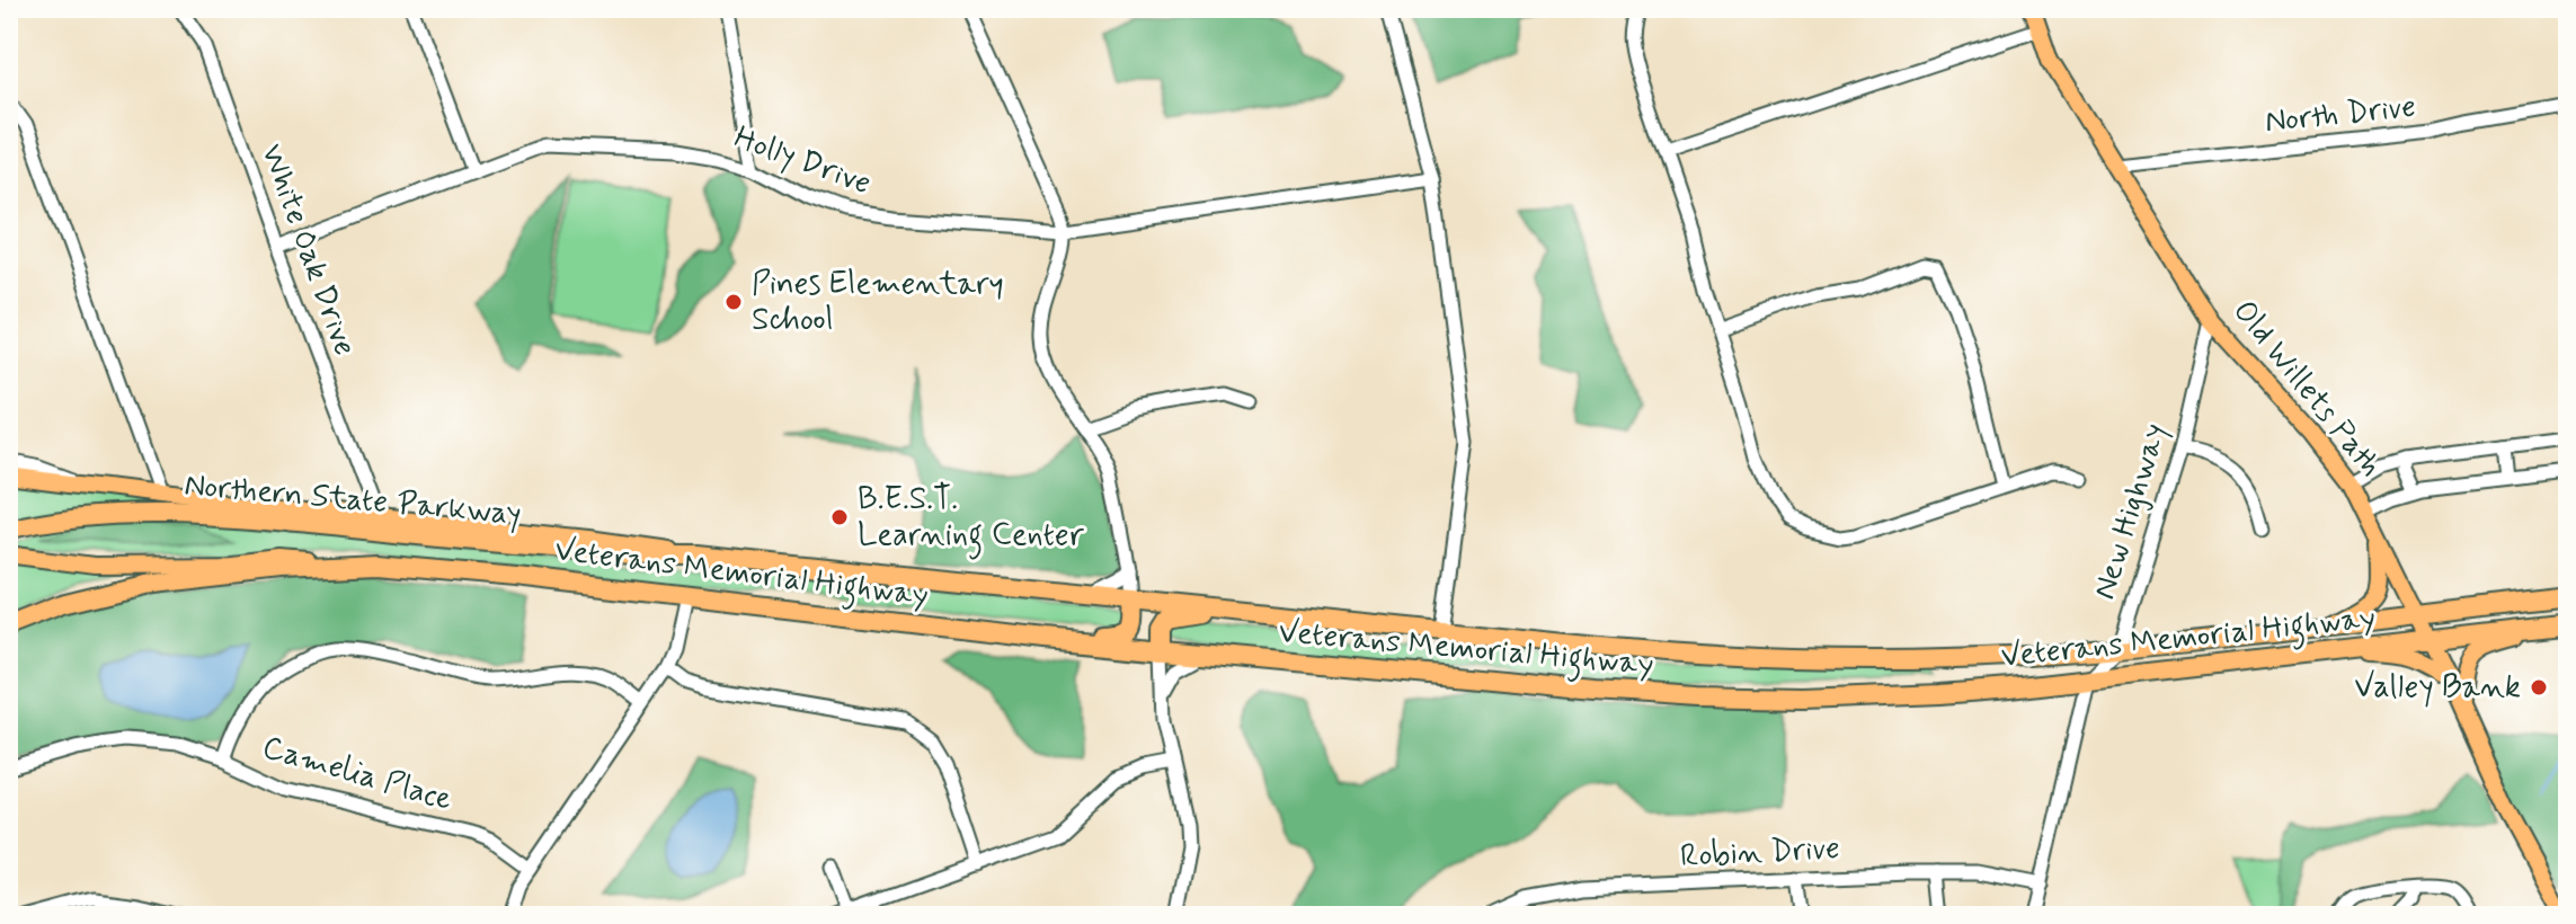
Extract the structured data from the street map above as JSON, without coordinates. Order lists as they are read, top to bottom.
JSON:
{
  "streets": {
    "highway": ["Northern State Parkway", "Veterans Memorial Highway"],
    "main road": ["Old Willets Path"],
    "street": [
      "North Drive",
      "Holly Drive",
      "White Oak Drive",
      "New Highway",
      "Camelia Place",
      "Robin Drive"
    ]
  },
  "crossings": [
    ["North Drive", "Old Willets Path"],
    ["Holly Drive", "White Oak Drive"],
    ["Old Willets Path", "New Highway"],
    ["Old Willets Path", "Veterans Memorial Highway"],
    ["Northern State Parkway", "Veterans Memorial Highway"],
    ["New Highway", "Veterans Memorial Highway"]
  ],
  "places": ["Pines Elementary School", "B.E.S.T. Learning Center", "Valley Bank"]
}
